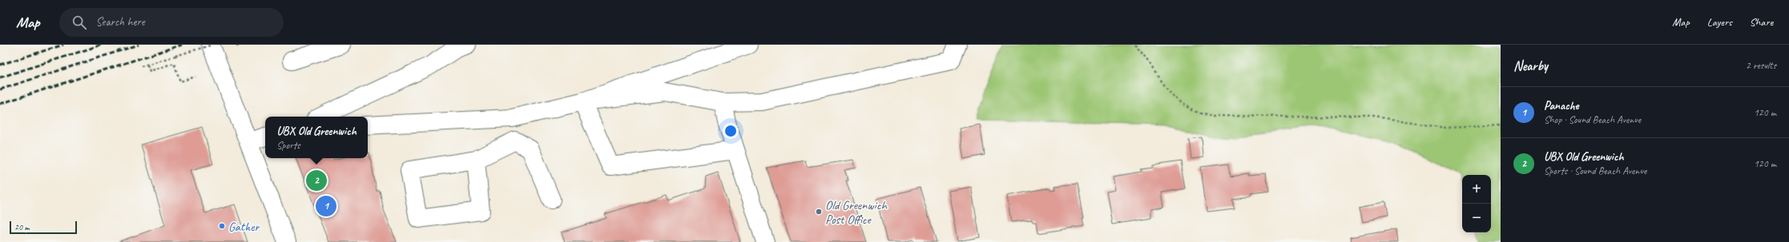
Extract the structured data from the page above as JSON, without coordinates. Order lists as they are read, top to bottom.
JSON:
{
  "places": ["Old Greenwich Post Office", "Gather"],
  "scale_bar": "20 m",
  "page": {
    "header": "Map",
    "search": "Search here",
    "nav": ["Map", "Layers", "Share"],
    "heading": ["Nearby", "2 results"],
    "list": [
      {
        "mark": "1",
        "name": "Panache",
        "note": "Shop · Sound Beach Avenue",
        "value": "120 m"
      },
      {
        "mark": "2",
        "name": "UBX Old Greenwich",
        "note": "Sports · Sound Beach Avenue",
        "value": "120 m"
      }
    ],
    "popup": ["UBX Old Greenwich", "Sports"],
    "pins": ["2", "1"],
    "map_buttons": ["+", "−"],
    "scale": "20 m"
  }
}
